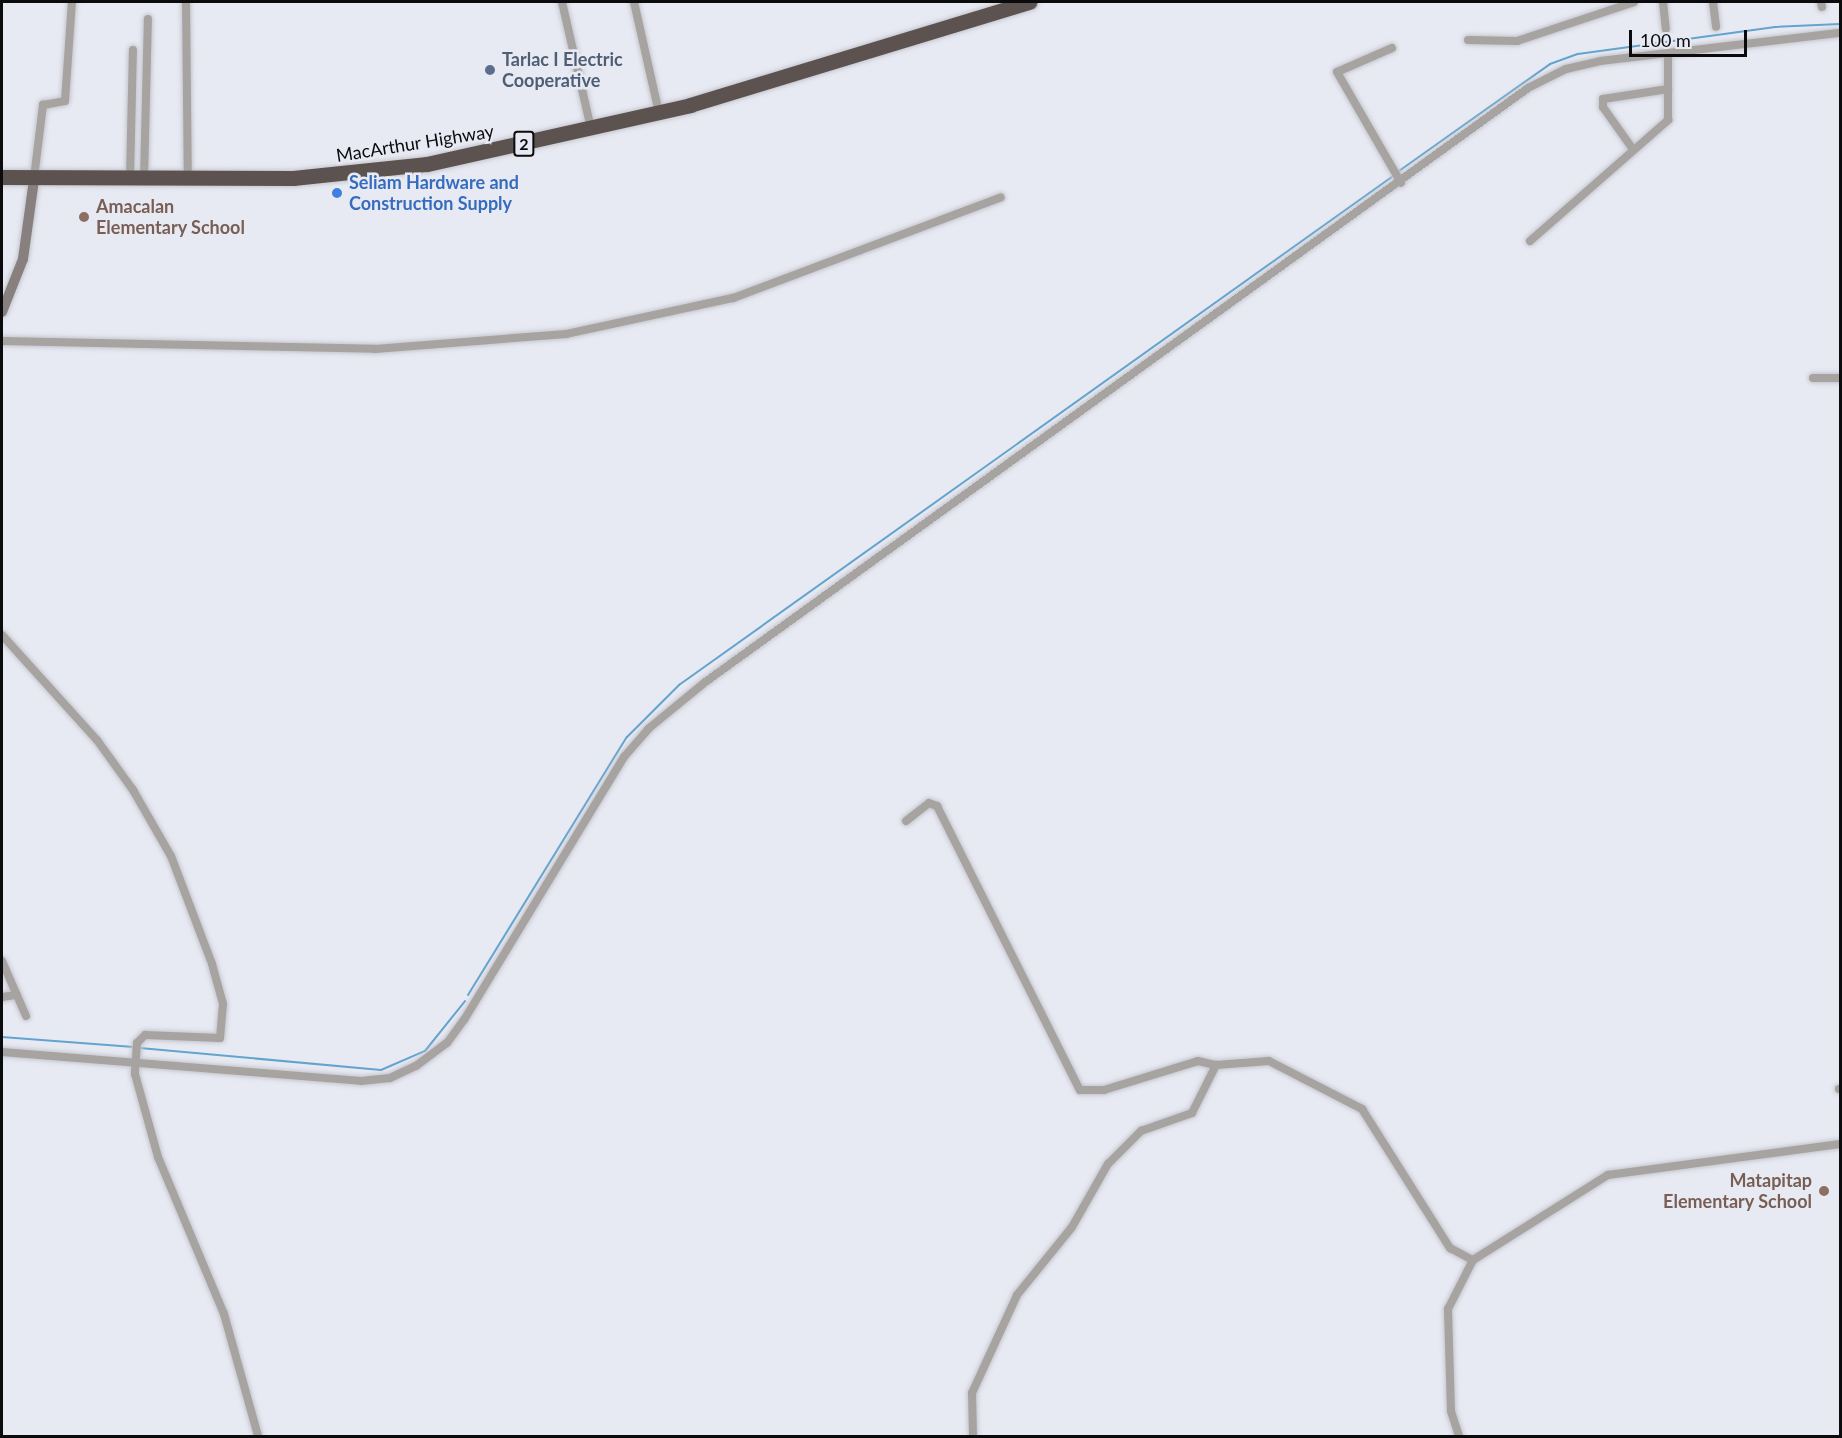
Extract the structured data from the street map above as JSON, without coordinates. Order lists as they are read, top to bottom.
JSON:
{
  "streets": {
    "highway": ["MacArthur Highway", "2"]
  },
  "places": [
    "Tarlac I Electric Cooperative",
    "Seliam Hardware and Construction Supply",
    "Amacalan Elementary School",
    "Matapitap Elementary School"
  ],
  "scale_bar": "100 m"
}
